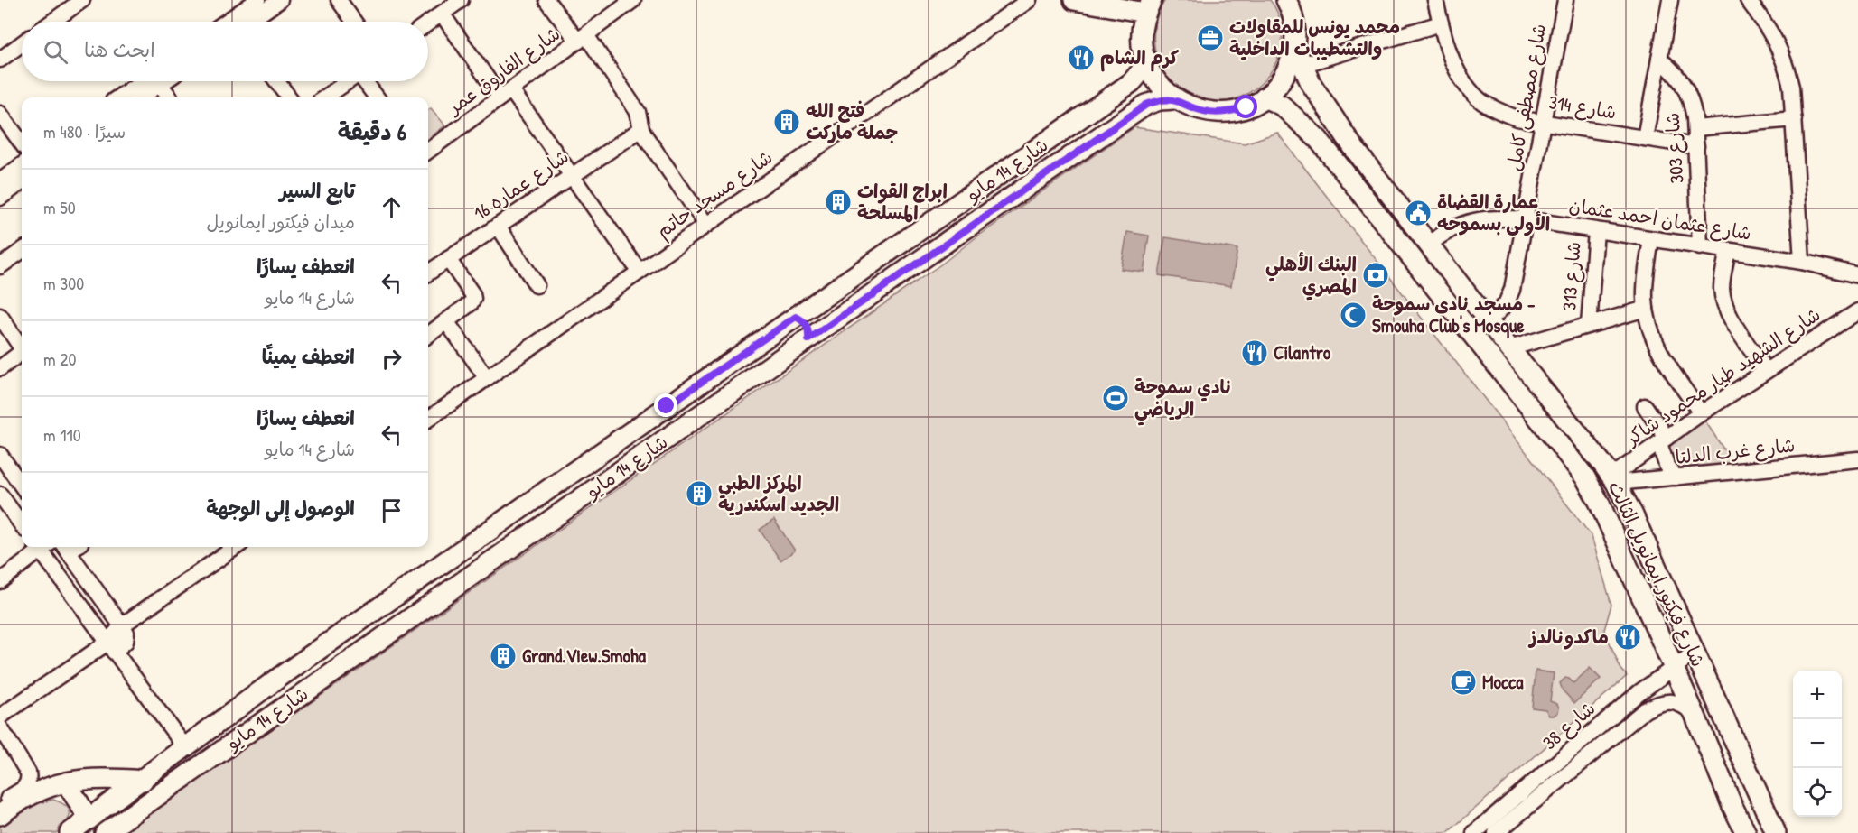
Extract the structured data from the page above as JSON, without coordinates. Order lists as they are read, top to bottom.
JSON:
{
  "streets": {
    "main road": ["شارع 14 مايو", "شارع فيكتور ايمانويل الثالث"],
    "street": [
      "شارع الفاروق عمر",
      "شارع مصطفى كامل",
      "شارع 314",
      "شارع 303",
      "شارع عماره 16",
      "شارع مسجد حاتم",
      "شارع عثمان احمد عثمان",
      "شارع 313",
      "شارع الشهيد طيار محمود شاكر",
      "شارع غرب الدلتا",
      "شارع 38"
    ]
  },
  "crossings": [
    ["شارع مصطفى كامل", "شارع 314"],
    ["شارع مصطفى كامل", "شارع عثمان احمد عثمان"],
    ["شارع مصطفى كامل", "شارع فيكتور ايمانويل الثالث"],
    ["شارع 314", "شارع 303"],
    ["شارع 303", "شارع عثمان احمد عثمان"],
    ["شارع عثمان احمد عثمان", "شارع 313"],
    ["شارع عثمان احمد عثمان", "شارع فيكتور ايمانويل الثالث"],
    ["شارع الشهيد طيار محمود شاكر", "شارع غرب الدلتا"],
    ["شارع الشهيد طيار محمود شاكر", "شارع فيكتور ايمانويل الثالث"],
    ["شارع غرب الدلتا", "شارع فيكتور ايمانويل الثالث"],
    ["شارع فيكتور ايمانويل الثالث", "شارع 38"]
  ],
  "places": {
    "office": ["محمد يونس للمقاولات والتشطيبات الداخلية"],
    "restaurant": ["كرم الشام", "Cilantro", "ماكدونالدز"],
    "building": [
      "فتح الله جملة ماركت",
      "ابراج القوات المسلحة",
      "المركز الطبى الجديد اسكندرية",
      "Grand.View.Smoha"
    ],
    "public building": ["عمارة القضاة الأولى بسموحه"],
    "bank": ["البنك الأهلي المصري"],
    "mosque": ["مسجد نادى سموحة - Smouha Club's Mosque"],
    "sports": ["نادي سموحة الرياضي"],
    "cafe": ["Mocca"]
  },
  "page": {
    "search": "ابحث هنا",
    "heading": ["6 دقيقة", "سيرًا · 480 m"],
    "list": [
      ["تابع السير", "ميدان فيكتور ايمانويل", "50 m"],
      ["انعطف يسارًا", "شارع 14 مايو", "300 m"],
      ["انعطف يمينًا", "20 m"],
      ["انعطف يسارًا", "شارع 14 مايو", "110 m"],
      "الوصول إلى الوجهة"
    ],
    "map_buttons": ["+", "−"]
  }
}
